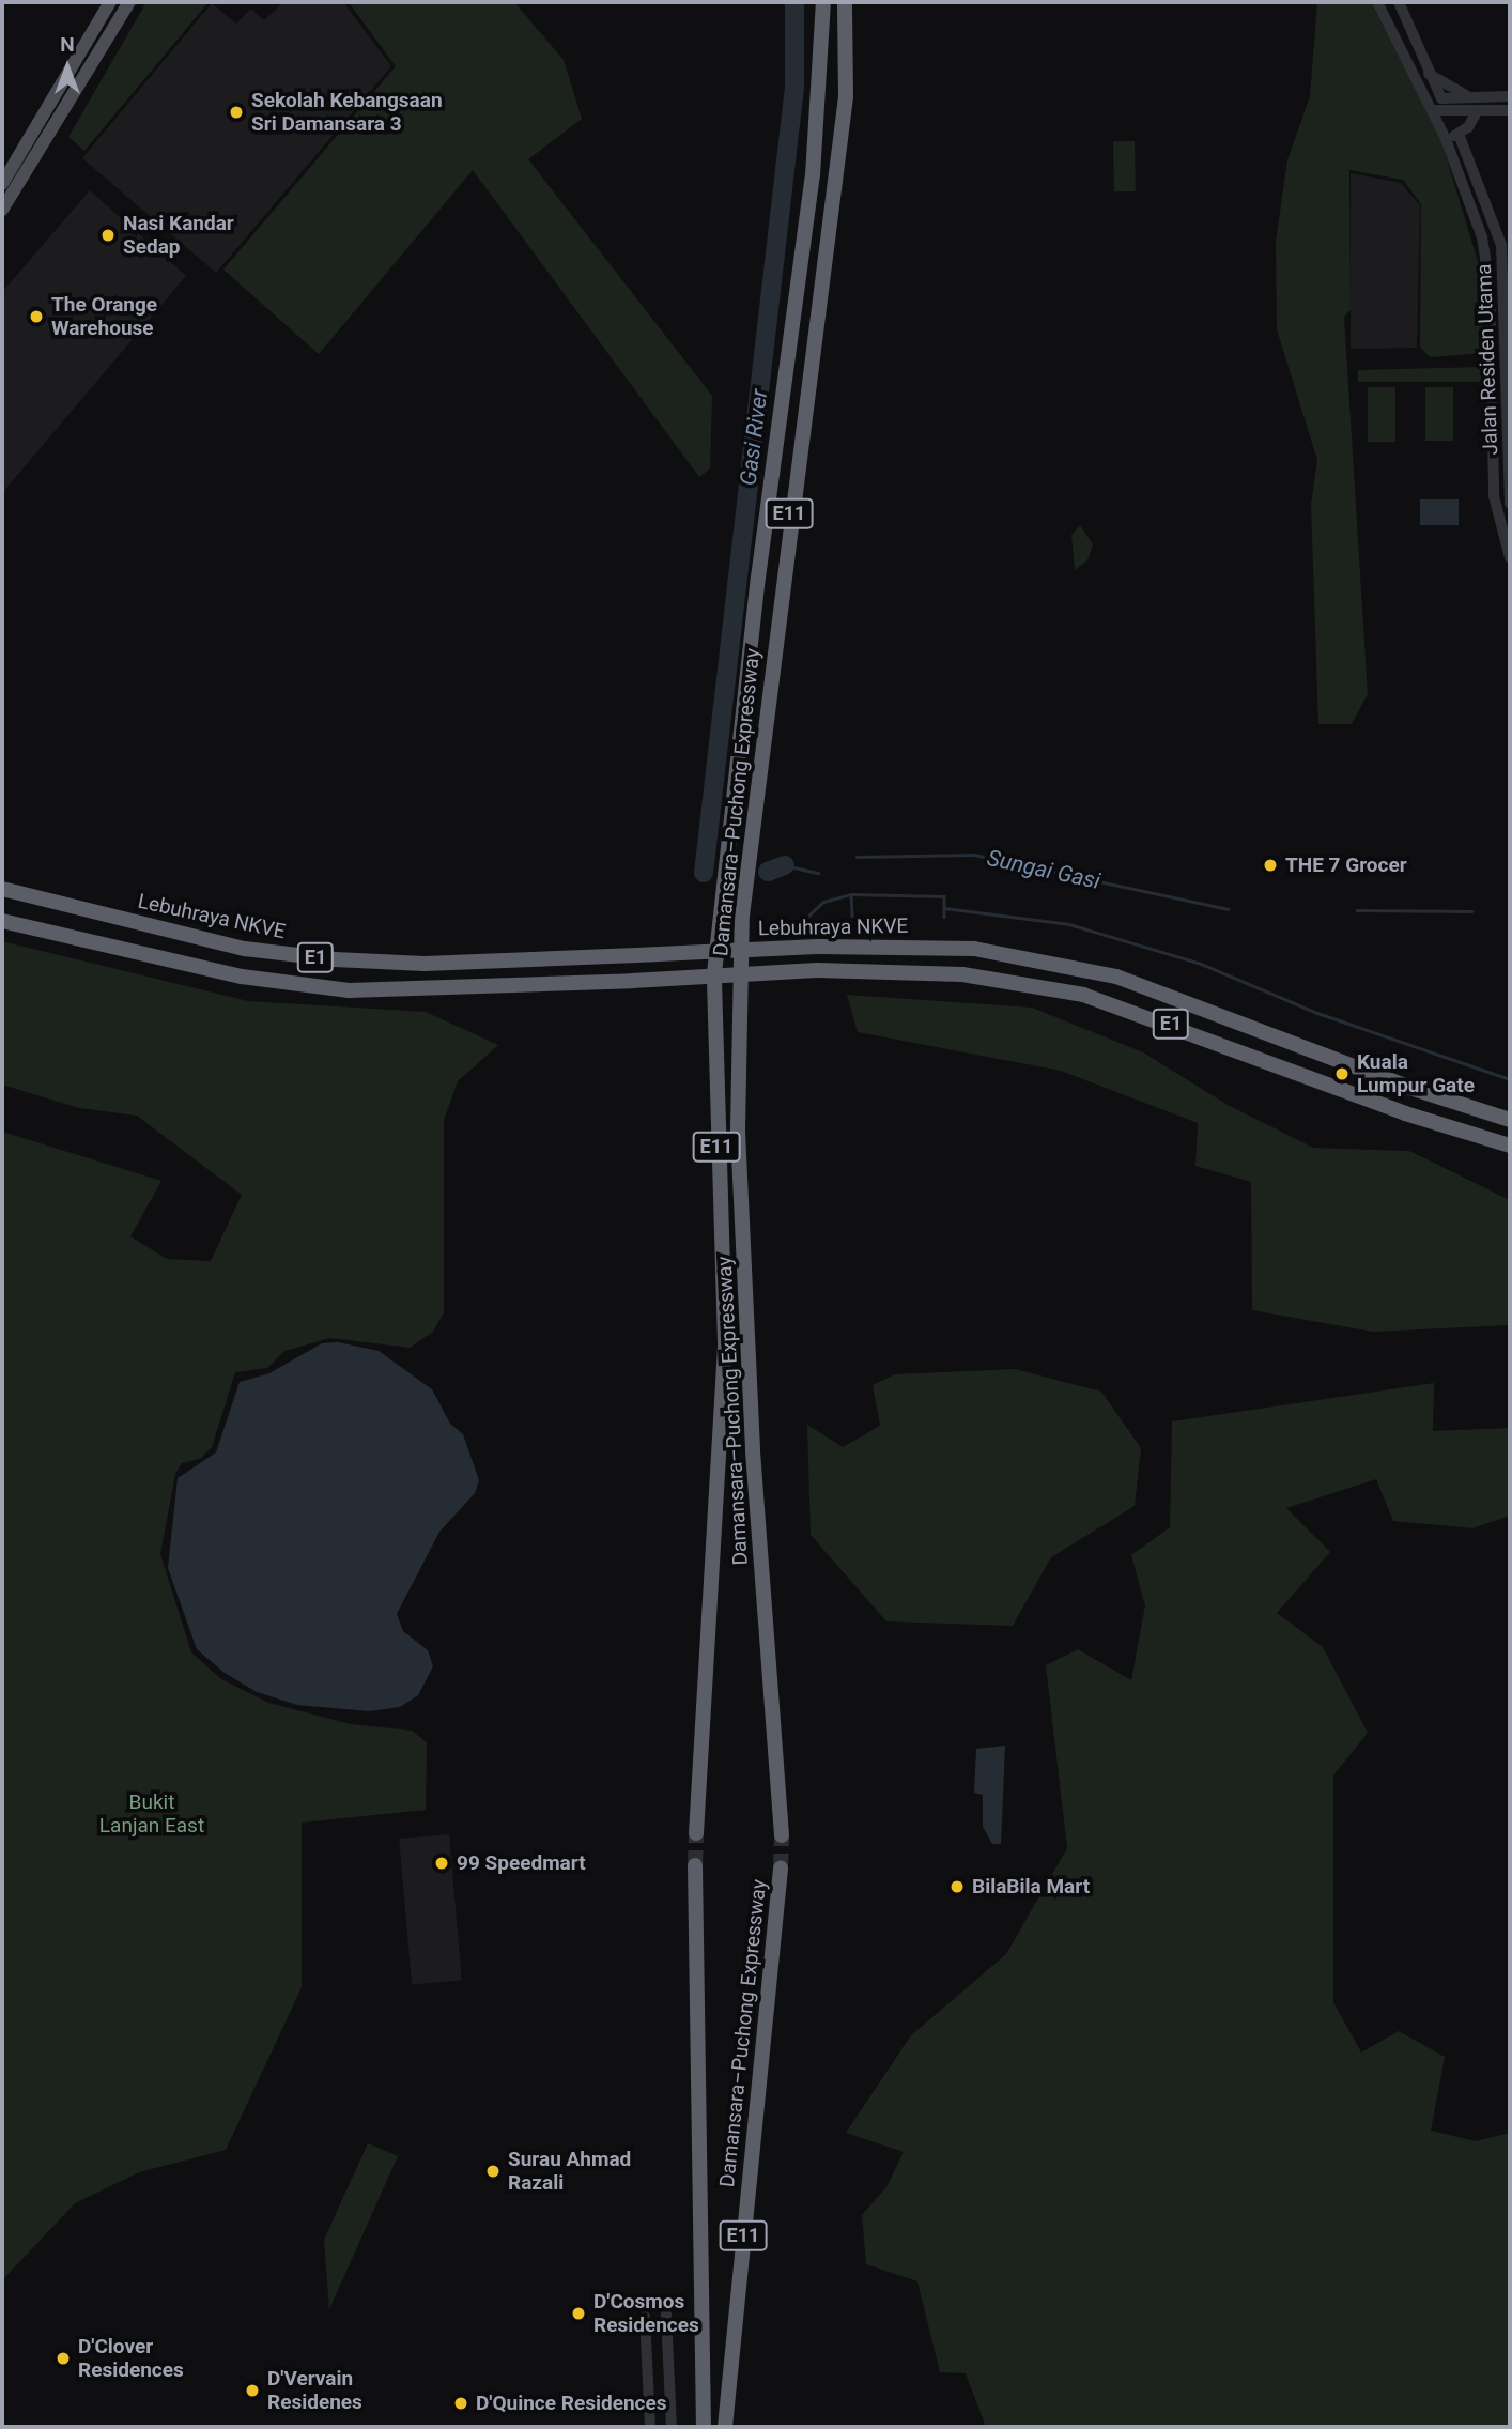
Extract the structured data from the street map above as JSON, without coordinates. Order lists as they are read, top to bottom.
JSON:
{
  "streets": {
    "highway": [
      "E11",
      "Damansara–Puchong Expressway",
      "Lebuhraya NKVE",
      "E1"
    ],
    "street": ["Jalan Residen Utama"]
  },
  "water": ["Gasi River", "Sungai Gasi"],
  "parks": ["Bukit Lanjan East"],
  "places": [
    "Sekolah Kebangsaan Sri Damansara 3",
    "Nasi Kandar Sedap",
    "The Orange Warehouse",
    "THE 7 Grocer",
    "Kuala Lumpur Gate",
    "99 Speedmart",
    "BilaBila Mart",
    "Surau Ahmad Razali",
    "D'Cosmos Residences",
    "D'Clover Residences",
    "D'Vervain Residenes",
    "D'Quince Residences"
  ],
  "north": "top"
}
